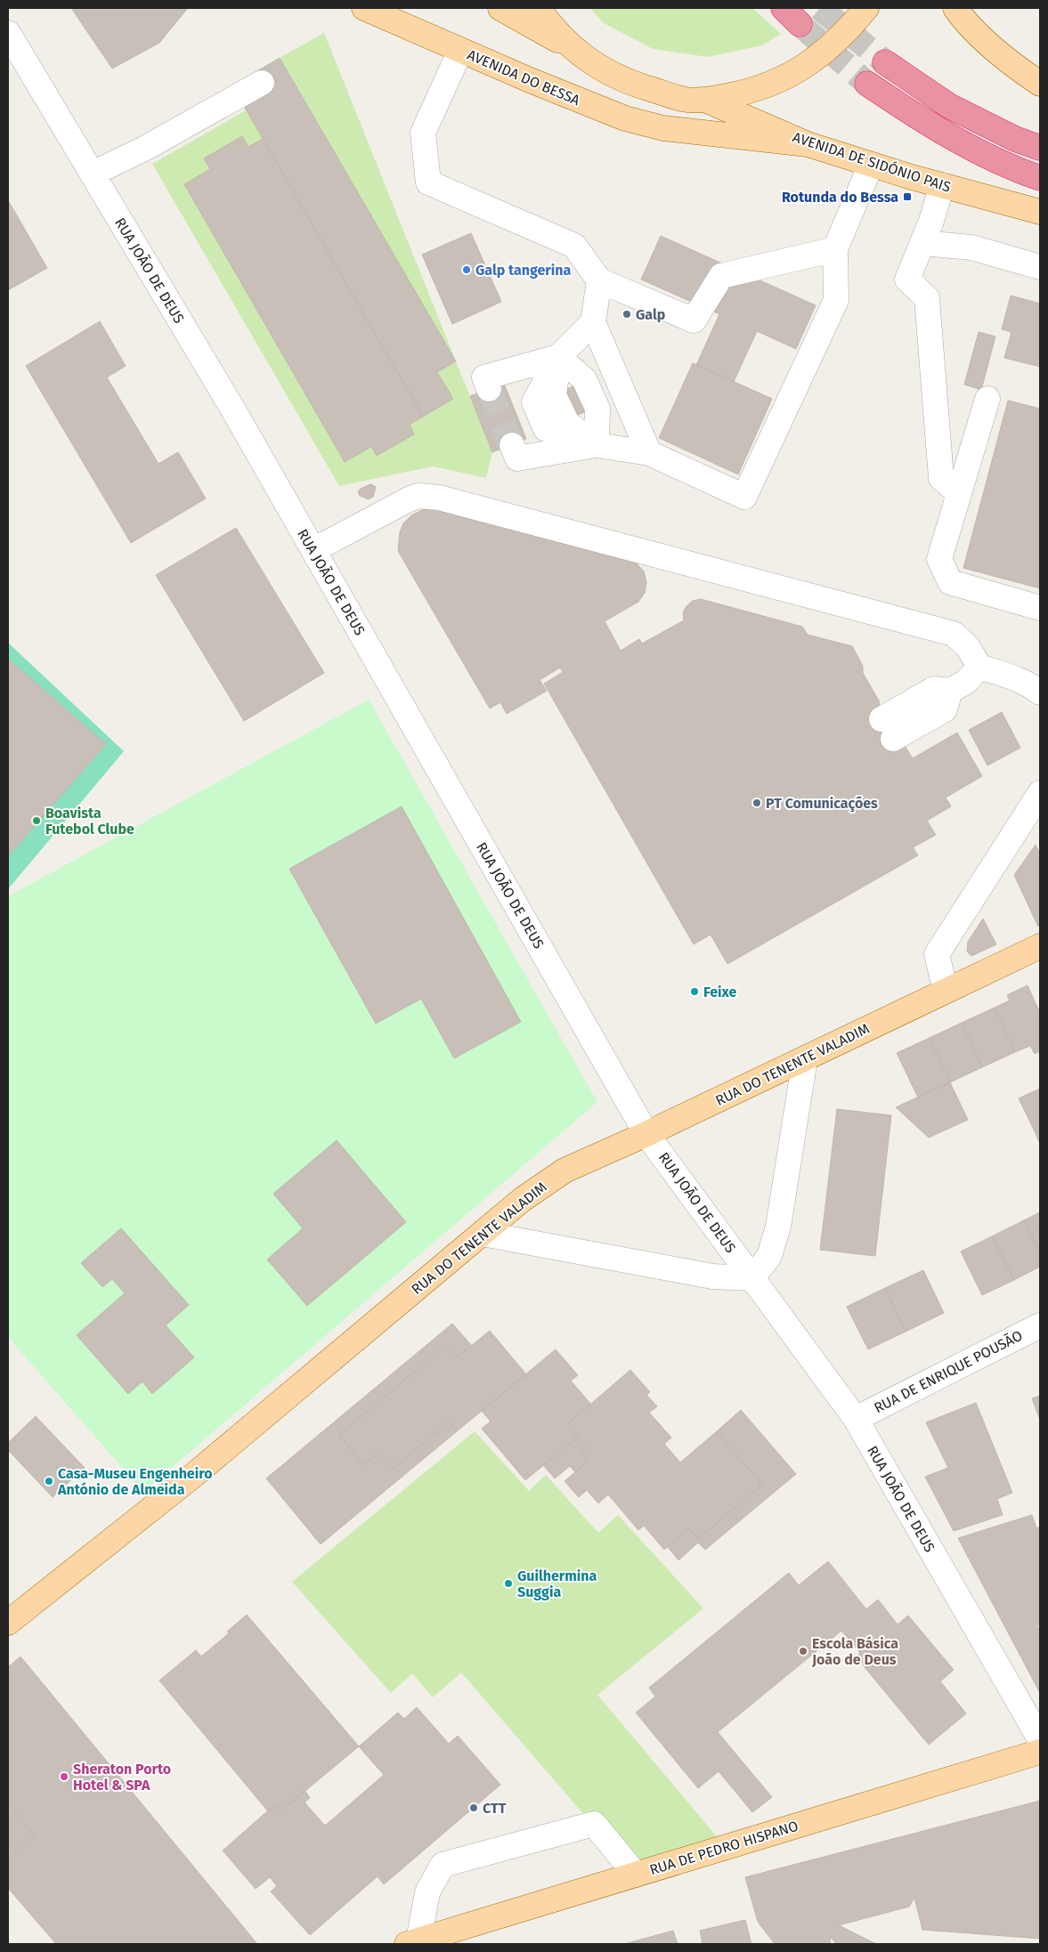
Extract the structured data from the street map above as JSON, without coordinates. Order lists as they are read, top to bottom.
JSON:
{
  "streets": {
    "main road": [
      "AVENIDA DO BESSA",
      "AVENIDA DE SIDÓNIO PAIS",
      "RUA DO TENENTE VALADIM",
      "RUA DE PEDRO HISPANO"
    ],
    "street": ["RUA JOÃO DE DEUS", "RUA DE ENRIQUE POUSÃO"]
  },
  "crossings": [
    ["RUA JOÃO DE DEUS", "RUA DO TENENTE VALADIM"],
    ["RUA JOÃO DE DEUS", "RUA DE ENRIQUE POUSÃO"]
  ],
  "places": {
    "transit": ["Rotunda do Bessa"],
    "other": [
      "Galp tangerina",
      "Galp",
      "PT Comunicações",
      "Boavista Futebol Clube",
      "Feixe",
      "Casa-Museu Engenheiro António de Almeida",
      "Guilhermina Suggia",
      "Escola Básica João de Deus",
      "Sheraton Porto Hotel & SPA",
      "CTT"
    ]
  }
}
